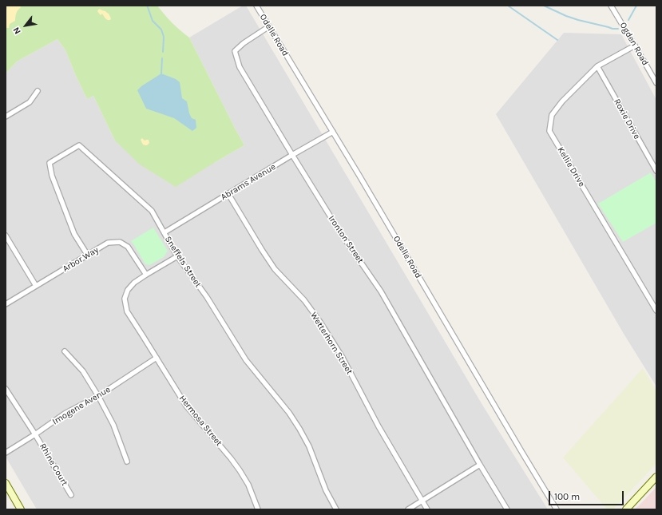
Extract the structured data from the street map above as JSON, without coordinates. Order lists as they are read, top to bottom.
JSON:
{
  "streets": {
    "street": [
      "Odelle Road",
      "Ogden Road",
      "Roxie Drive",
      "Kellie Drive",
      "Abrams Avenue",
      "Ironton Street",
      "Arbor Way",
      "Sneffels Street",
      "Wetterhorn Street",
      "Imogene Avenue",
      "Hermosa Street",
      "Rhine Court"
    ]
  },
  "crossings": [
    ["Odelle Road", "Abrams Avenue"],
    ["Odelle Road", "Ironton Street"],
    ["Ogden Road", "Kellie Drive"],
    ["Roxie Drive", "Kellie Drive"],
    ["Abrams Avenue", "Ironton Street"],
    ["Abrams Avenue", "Sneffels Street"],
    ["Abrams Avenue", "Wetterhorn Street"],
    ["Arbor Way", "Sneffels Street"],
    ["Arbor Way", "Hermosa Street"],
    ["Imogene Avenue", "Hermosa Street"],
    ["Imogene Avenue", "Rhine Court"]
  ],
  "scale_bar": "100 m",
  "north": "bottom left"
}
